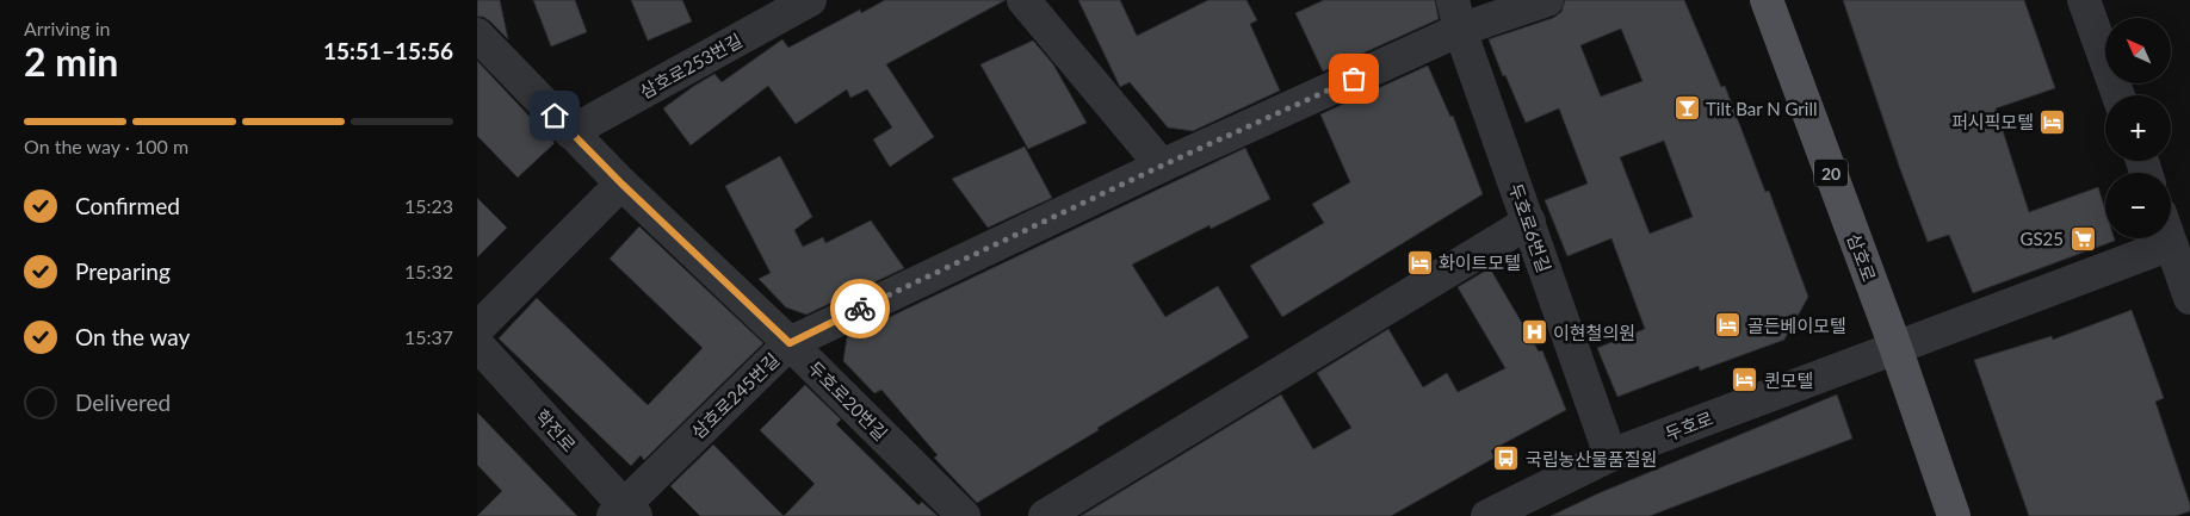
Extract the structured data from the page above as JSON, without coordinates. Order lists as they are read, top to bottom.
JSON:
{
  "streets": {
    "main road": ["20", "삼호로"],
    "street": [
      "삼호로253번길",
      "두호로6번길",
      "삼호로245번길",
      "두호로20번길",
      "두호로",
      "학전로"
    ]
  },
  "crossings": [
    ["삼호로253번길", "두호로20번길"],
    ["두호로6번길", "삼호로245번길"],
    ["두호로6번길", "두호로"],
    ["삼호로", "두호로"],
    ["삼호로245번길", "두호로20번길"],
    ["삼호로245번길", "학전로"]
  ],
  "places": {
    "bar": ["Tilt Bar N Grill"],
    "hotel": [
      "퍼시픽모텔",
      "화이트모텔",
      "골든베이모텔",
      "퀸모텔"
    ],
    "supermarket": ["GS25"],
    "hospital": ["이현철의원"],
    "bus stop": ["국립농산물품질원"]
  },
  "north": "top left",
  "page": {
    "heading": ["2 min", "Arriving in", "15:51–15:56"],
    "map_buttons": ["+", "−"],
    "bar": "On the way · 100 m",
    "list": [
      ["Confirmed", "15:23"],
      ["Preparing", "15:32"],
      ["On the way", "15:37"],
      "Delivered"
    ]
  }
}
